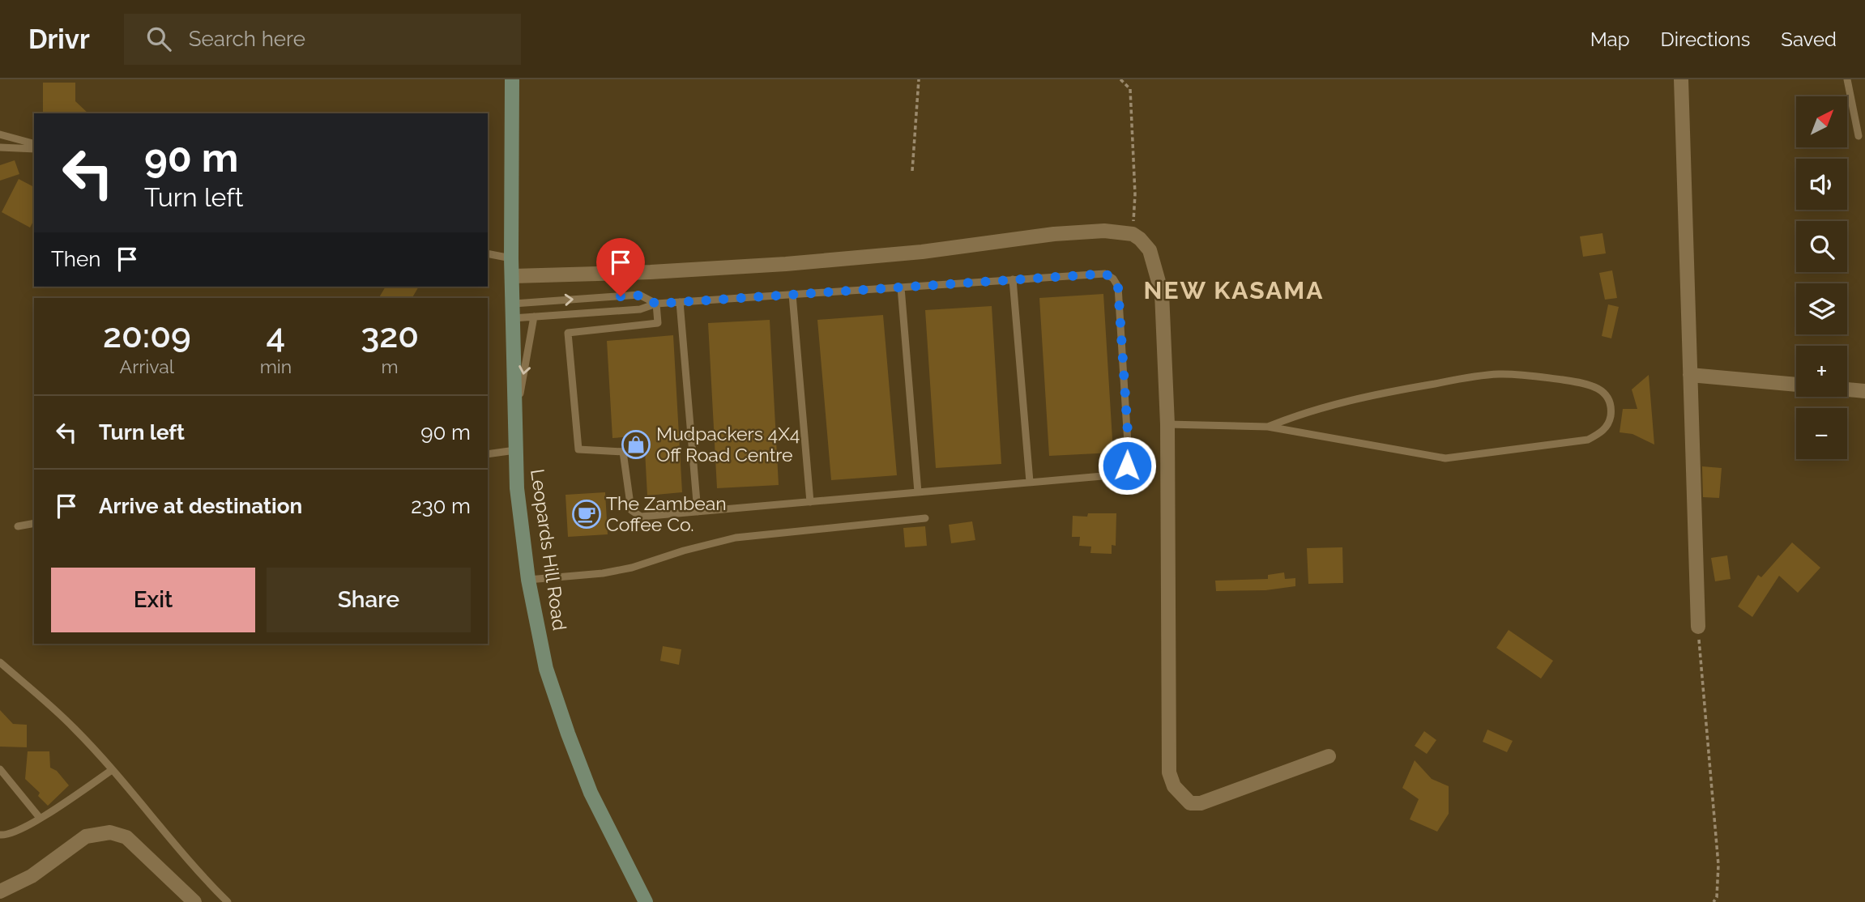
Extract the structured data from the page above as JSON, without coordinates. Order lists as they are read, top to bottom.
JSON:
{
  "streets": {
    "main road": ["Leopards Hill Road"]
  },
  "districts": ["NEW KASAMA"],
  "places": {
    "shop": ["Mudpackers 4X4 Off Road Centre"],
    "cafe": ["The Zambean Coffee Co."]
  },
  "north": "top right",
  "page": {
    "header": "Drivr",
    "search": "Search here",
    "nav": ["Map", "Directions", "Saved"],
    "map_buttons": ["+", "−"],
    "turn": ["90 m", "Turn left"],
    "then": "Then",
    "eta": [
      "20:09",
      "Arrival",
      "4",
      "min",
      "320",
      "m"
    ],
    "list": [
      {
        "name": "Turn left",
        "value": "90 m"
      },
      {
        "name": "Arrive at destination",
        "value": "230 m"
      }
    ],
    "buttons": ["Exit", "Share"]
  }
}
